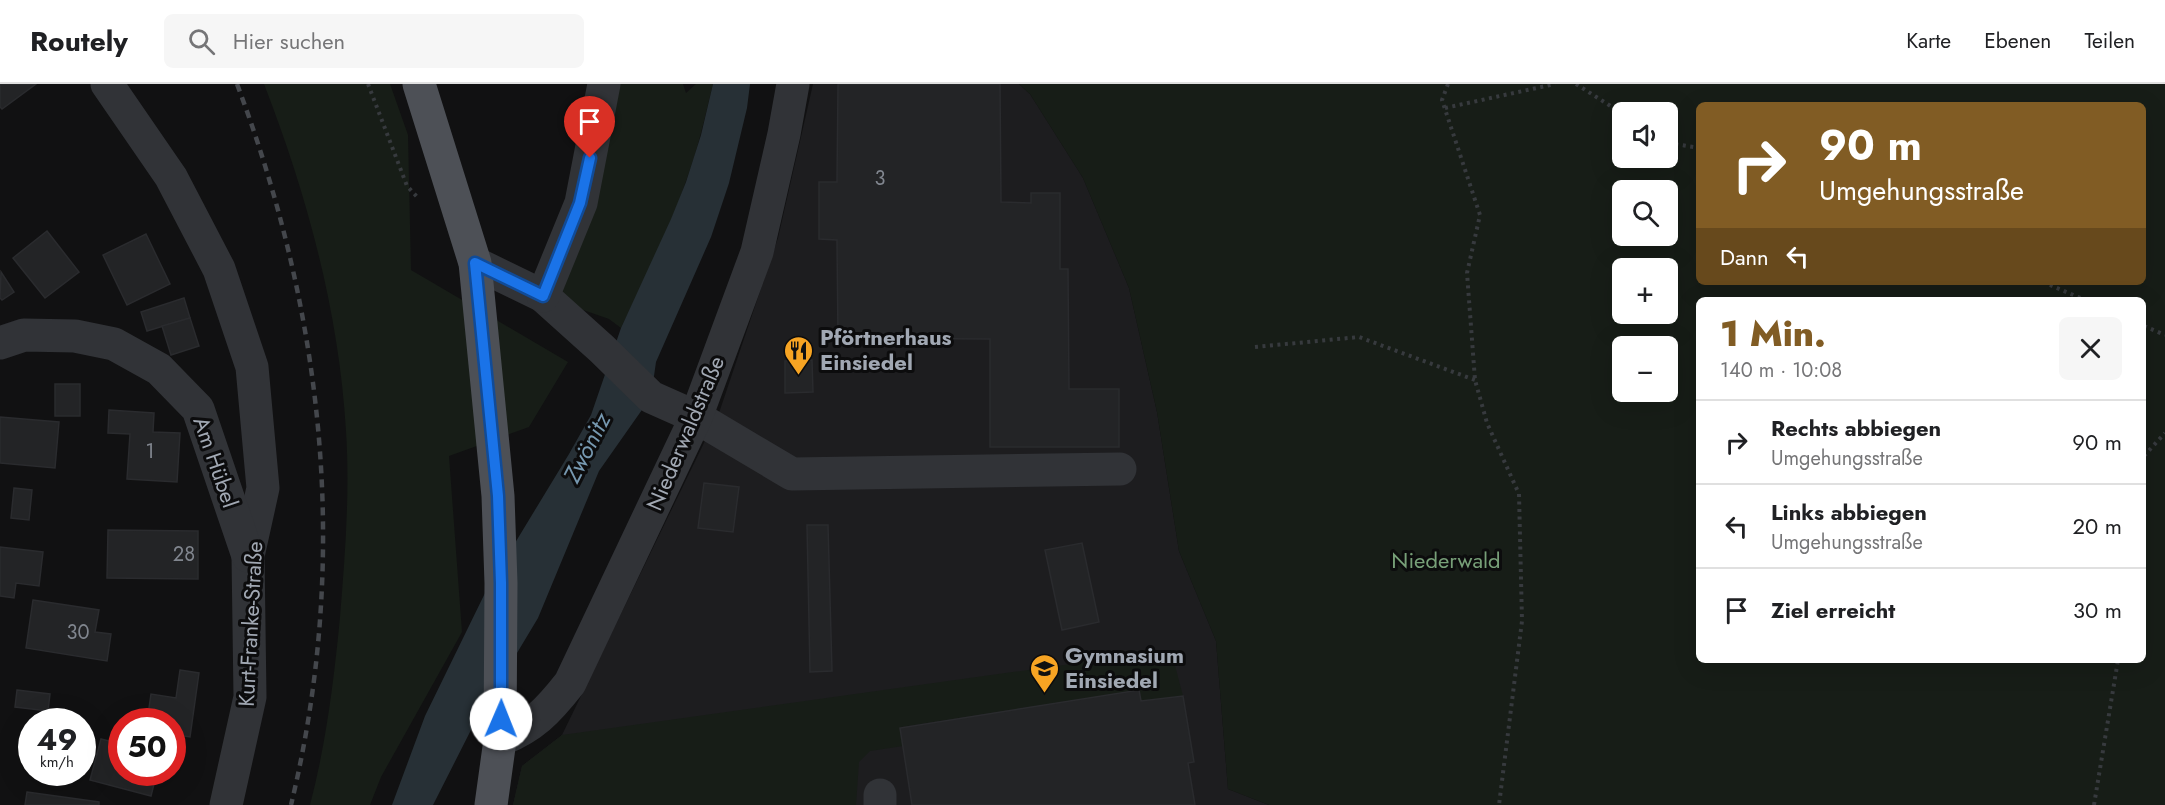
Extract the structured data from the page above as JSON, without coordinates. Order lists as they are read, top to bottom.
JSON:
{
  "streets": {
    "street": ["Niederwaldstraße", "Am Hübel", "Kurt-Franke-Straße"]
  },
  "crossings": [
    ["Am Hübel", "Kurt-Franke-Straße"]
  ],
  "water": ["Zwönitz"],
  "parks": ["Niederwald"],
  "places": {
    "restaurant": ["Pförtnerhaus Einsiedel"],
    "school or university": ["Gymnasium Einsiedel"]
  },
  "house_numbers": [
    "3",
    "1",
    "28",
    "30"
  ],
  "page": {
    "header": "Routely",
    "search": "Hier suchen",
    "nav": ["Karte", "Ebenen", "Teilen"],
    "map_buttons": ["+", "−"],
    "turn": ["90 m", "Umgehungsstraße"],
    "then": "Dann",
    "heading": ["1 Min.", "140 m · 10:08"],
    "list": [
      {
        "name": "Rechts abbiegen",
        "note": "Umgehungsstraße",
        "value": "90 m"
      },
      {
        "name": "Links abbiegen",
        "note": "Umgehungsstraße",
        "value": "20 m"
      },
      {
        "name": "Ziel erreicht",
        "value": "30 m"
      }
    ],
    "speed": "49 km/h",
    "limit": "50"
  }
}
